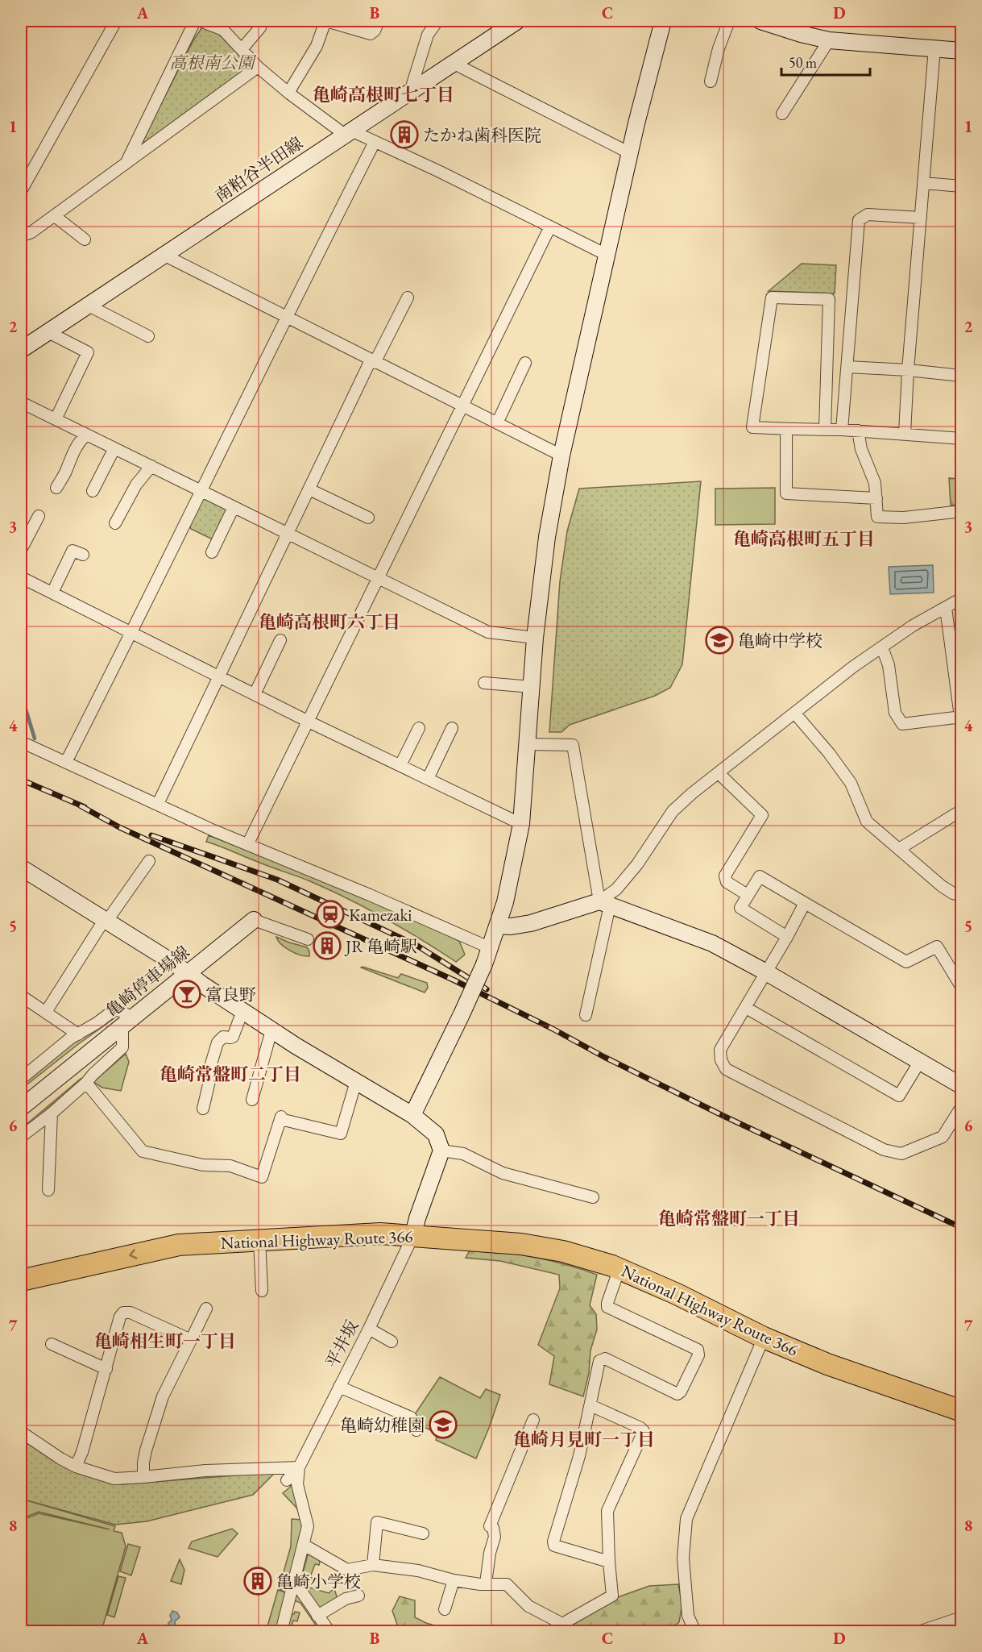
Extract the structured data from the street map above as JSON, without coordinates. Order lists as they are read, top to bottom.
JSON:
{
  "streets": {
    "highway": ["National Highway Route 366"],
    "street": ["南粕谷半田線", "亀崎停車場線", "平井坂"]
  },
  "crossings": [
    ["National Highway Route 366", "平井坂"]
  ],
  "districts": [
    "亀崎高根町七丁目",
    "亀崎高根町五丁目",
    "亀崎高根町六丁目",
    "亀崎常盤町二丁目",
    "亀崎常盤町一丁目",
    "亀崎相生町一丁目",
    "亀崎月見町一丁目"
  ],
  "parks": ["高根南公園"],
  "places": {
    "building": ["たかね歯科医院", "JR 亀崎駅", "亀崎小学校"],
    "school or university": ["亀崎中学校", "亀崎幼稚園"],
    "station": ["Kamezaki"],
    "bar": ["富良野"]
  },
  "scale_bar": "50 m",
  "grid": {
    "columns": [
      "A",
      "B",
      "C",
      "D"
    ],
    "rows": [
      "1",
      "2",
      "3",
      "4",
      "5",
      "6",
      "7",
      "8"
    ]
  }
}
